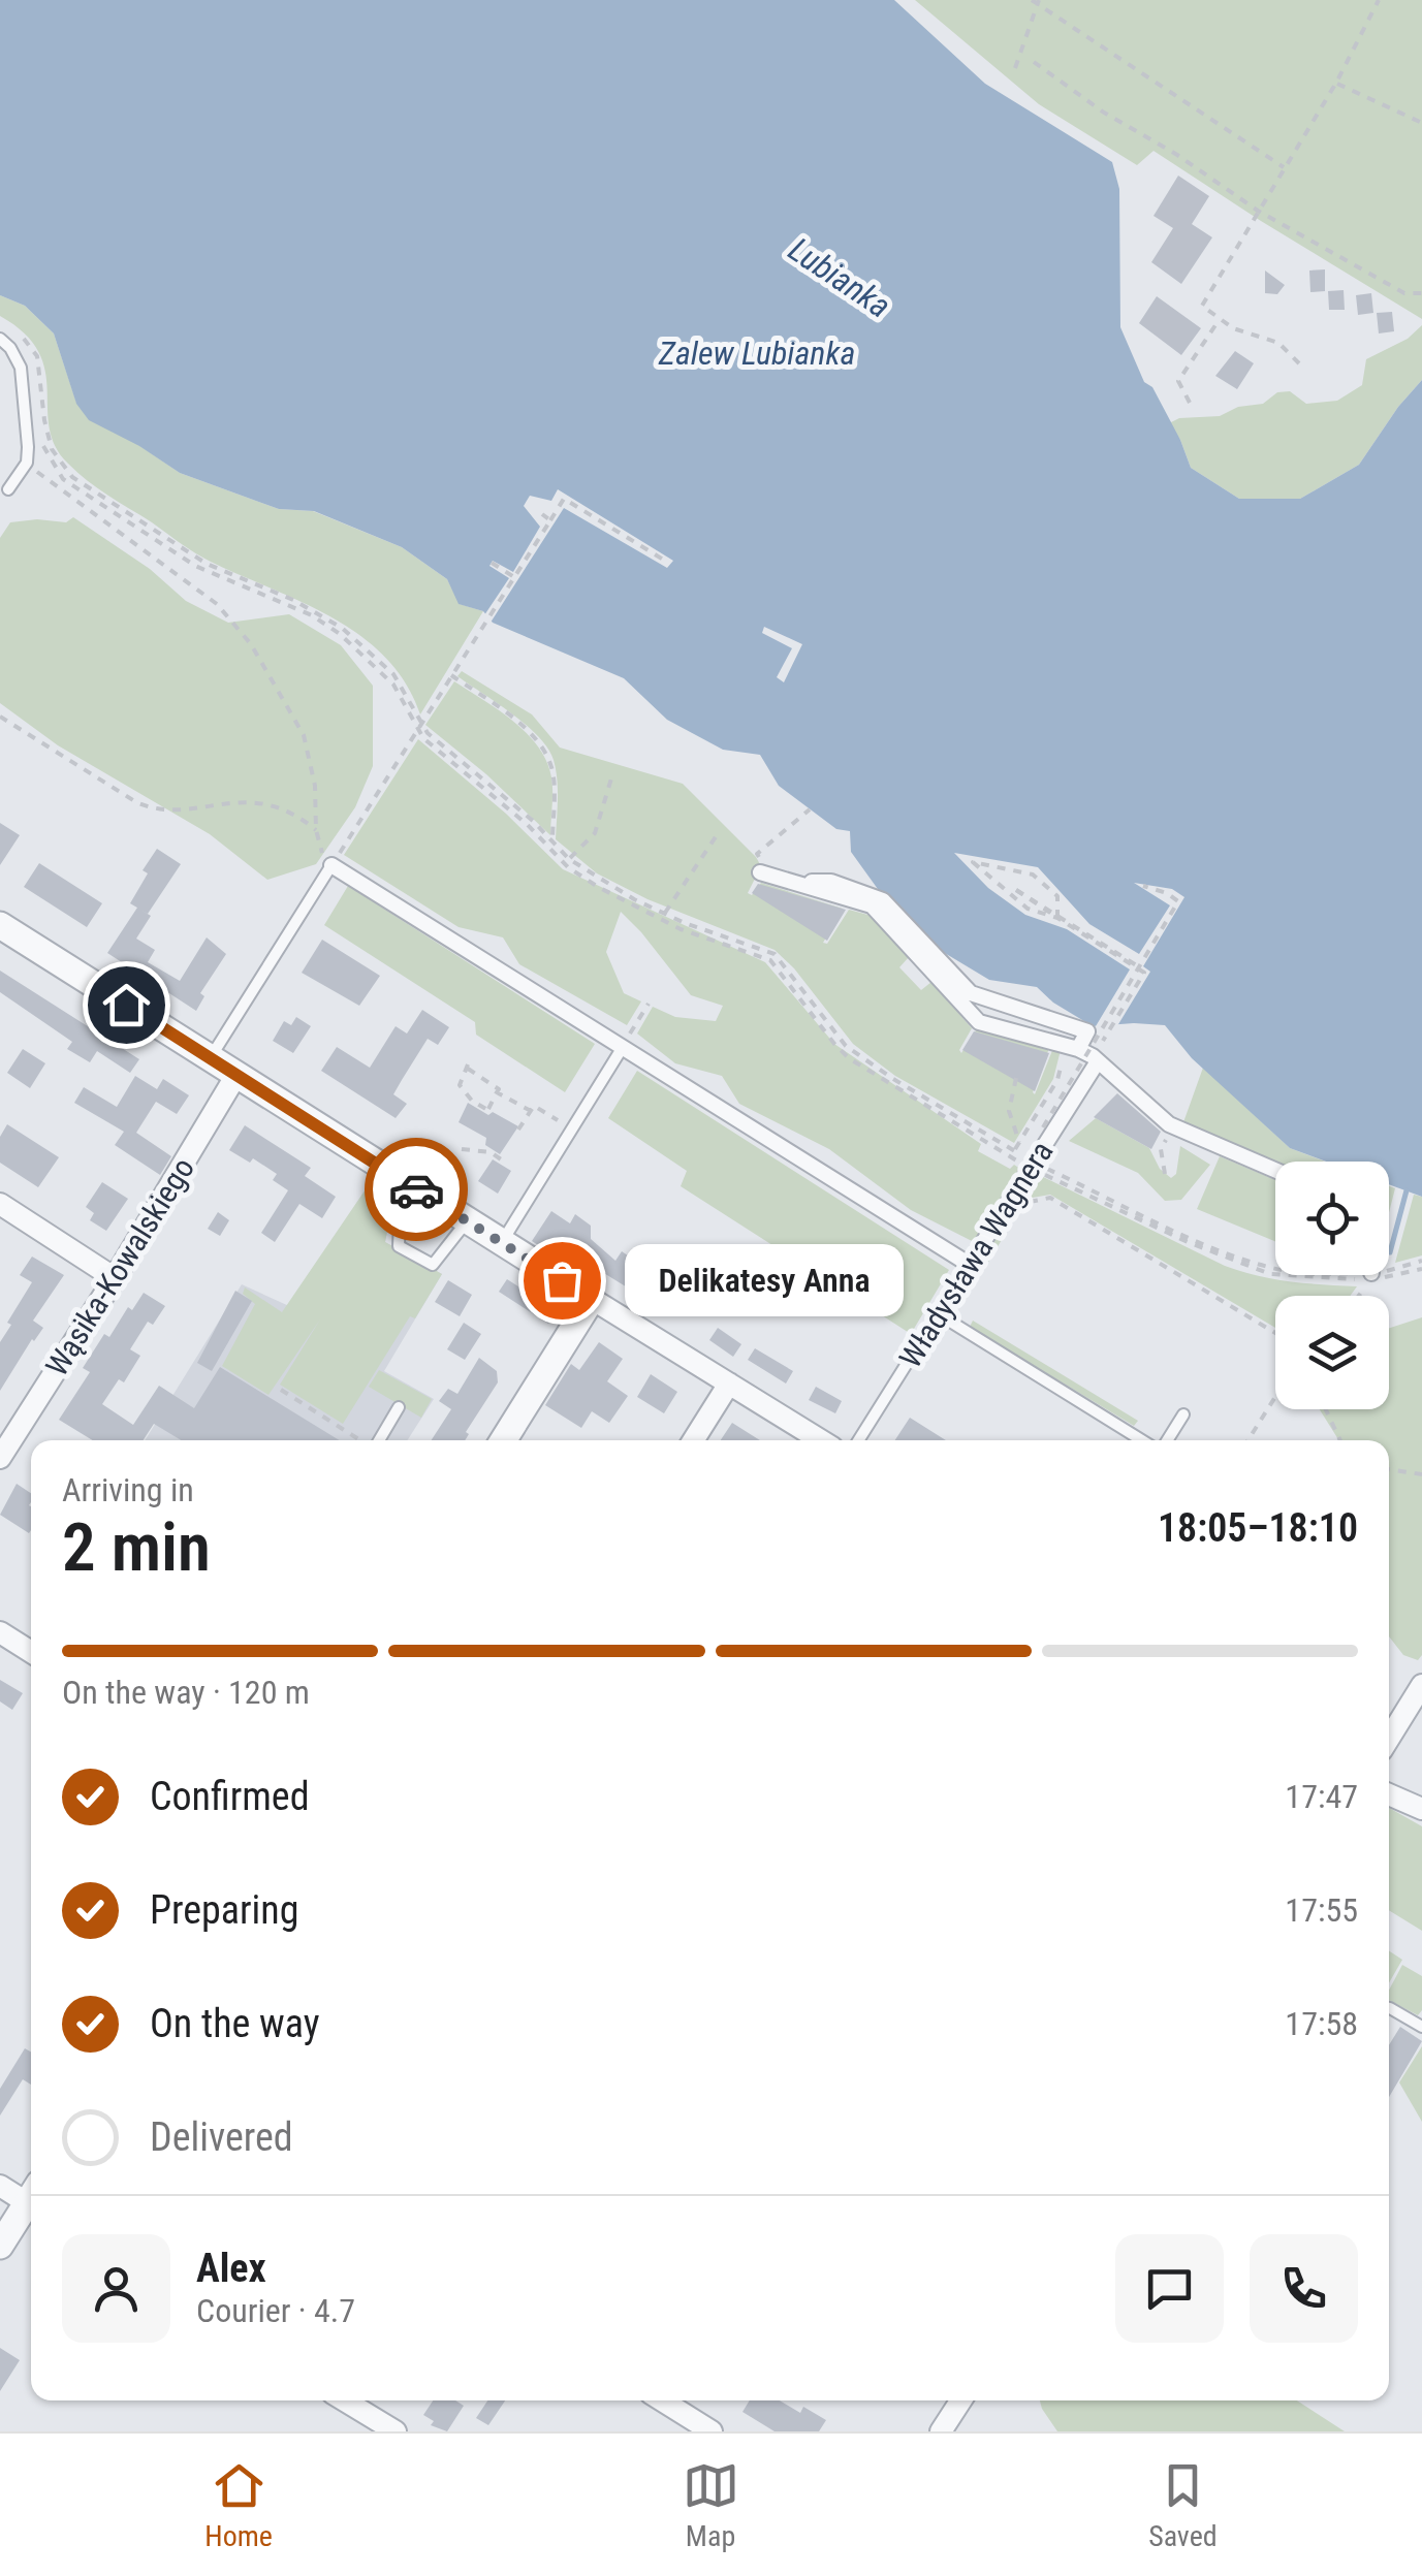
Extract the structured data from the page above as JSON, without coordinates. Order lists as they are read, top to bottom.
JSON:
{
  "streets": {
    "street": ["Władysława Wagnera", "Wąsika-Kowalskiego"]
  },
  "water": ["Lubianka", "Zalew Lubianka"],
  "places": ["Delikatesy Anna"],
  "page": {
    "bubble": "Delikatesy Anna",
    "heading": ["2 min", "Arriving in", "18:05–18:10"],
    "panel": ["Alex", "Courier · 4.7"],
    "bar": "On the way · 120 m",
    "list": [
      ["Confirmed", "17:47"],
      ["Preparing", "17:55"],
      ["On the way", "17:58"],
      "Delivered"
    ],
    "tabs": ["Home", "Map", "Saved"]
  }
}
